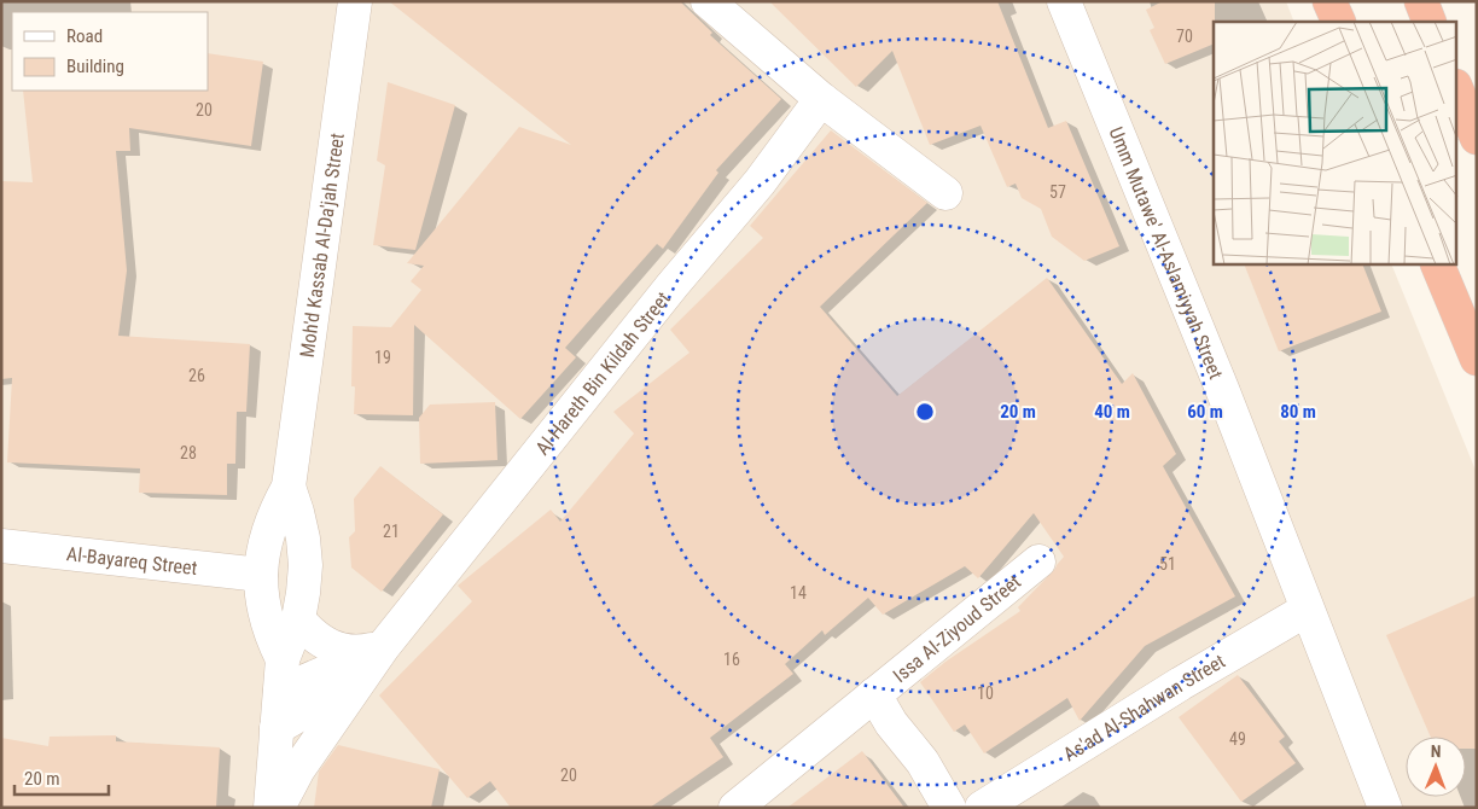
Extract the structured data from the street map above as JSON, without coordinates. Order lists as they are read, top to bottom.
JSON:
{
  "streets": {
    "street": [
      "Moh'd Kassab Al-Da'jah Street",
      "Umm Mutawe' Al-Aslamiyyah Street",
      "Al-Hareth Bin Kildah Street",
      "Al-Bayareq Street",
      "Issa Al-Ziyoud Street",
      "As'ad Al-Shahwan Street"
    ]
  },
  "crossings": [
    ["Moh'd Kassab Al-Da'jah Street", "Al-Hareth Bin Kildah Street"],
    ["Moh'd Kassab Al-Da'jah Street", "Al-Bayareq Street"],
    ["Umm Mutawe' Al-Aslamiyyah Street", "As'ad Al-Shahwan Street"]
  ],
  "house_numbers": [
    "70",
    "20",
    "57",
    "19",
    "26",
    "28",
    "21",
    "51",
    "14",
    "16",
    "10",
    "49",
    "20"
  ],
  "legend": ["Road", "Building"],
  "scale_bar": "20 m",
  "north": "top",
  "rings": [
    "20 m",
    "40 m",
    "60 m",
    "80 m"
  ]
}
